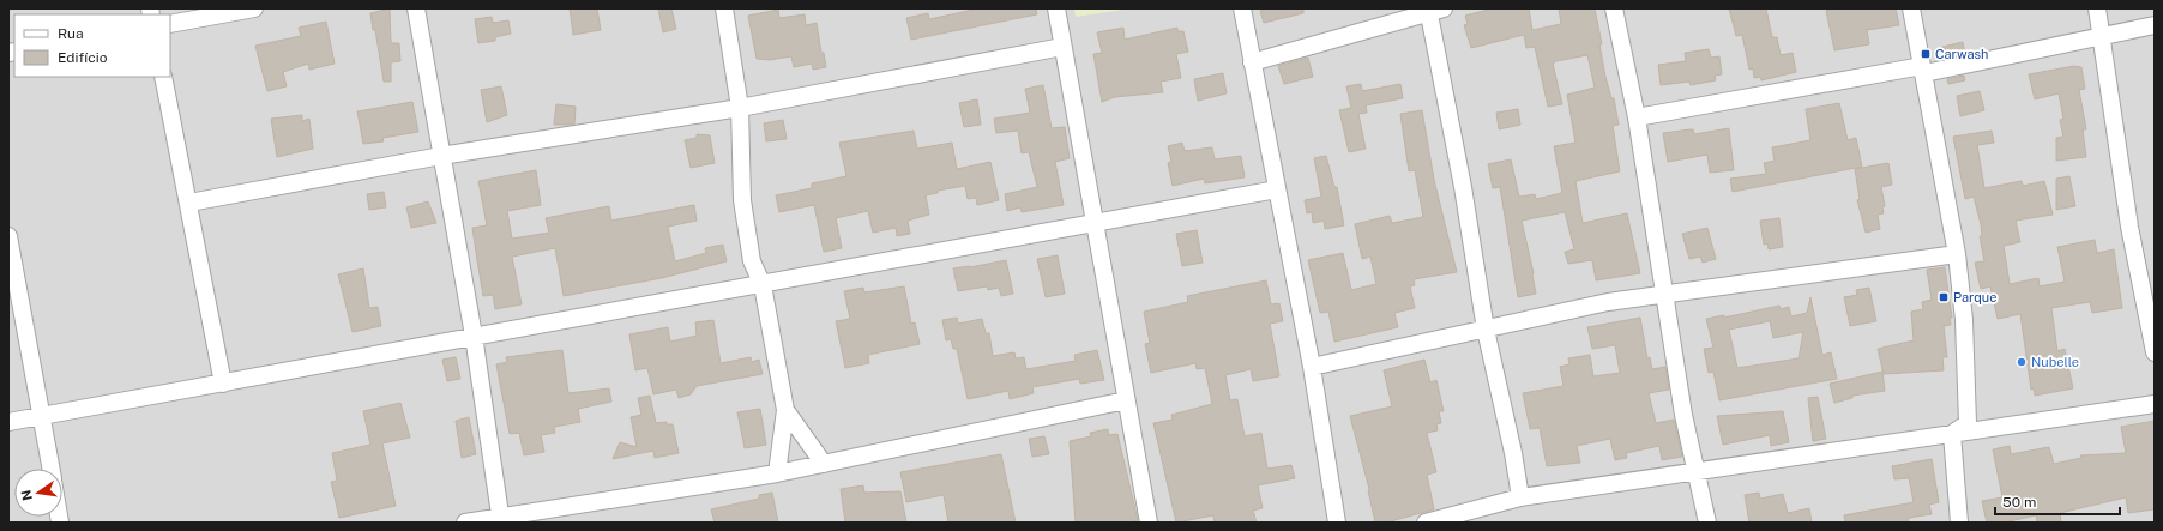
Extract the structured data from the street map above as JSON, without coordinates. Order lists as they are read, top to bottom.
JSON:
{
  "places": {
    "transit": ["Carwash", "Parque"],
    "other": ["Nubelle"]
  },
  "legend": ["Rua", "Edifício"],
  "scale_bar": "50 m",
  "north": "left"
}
